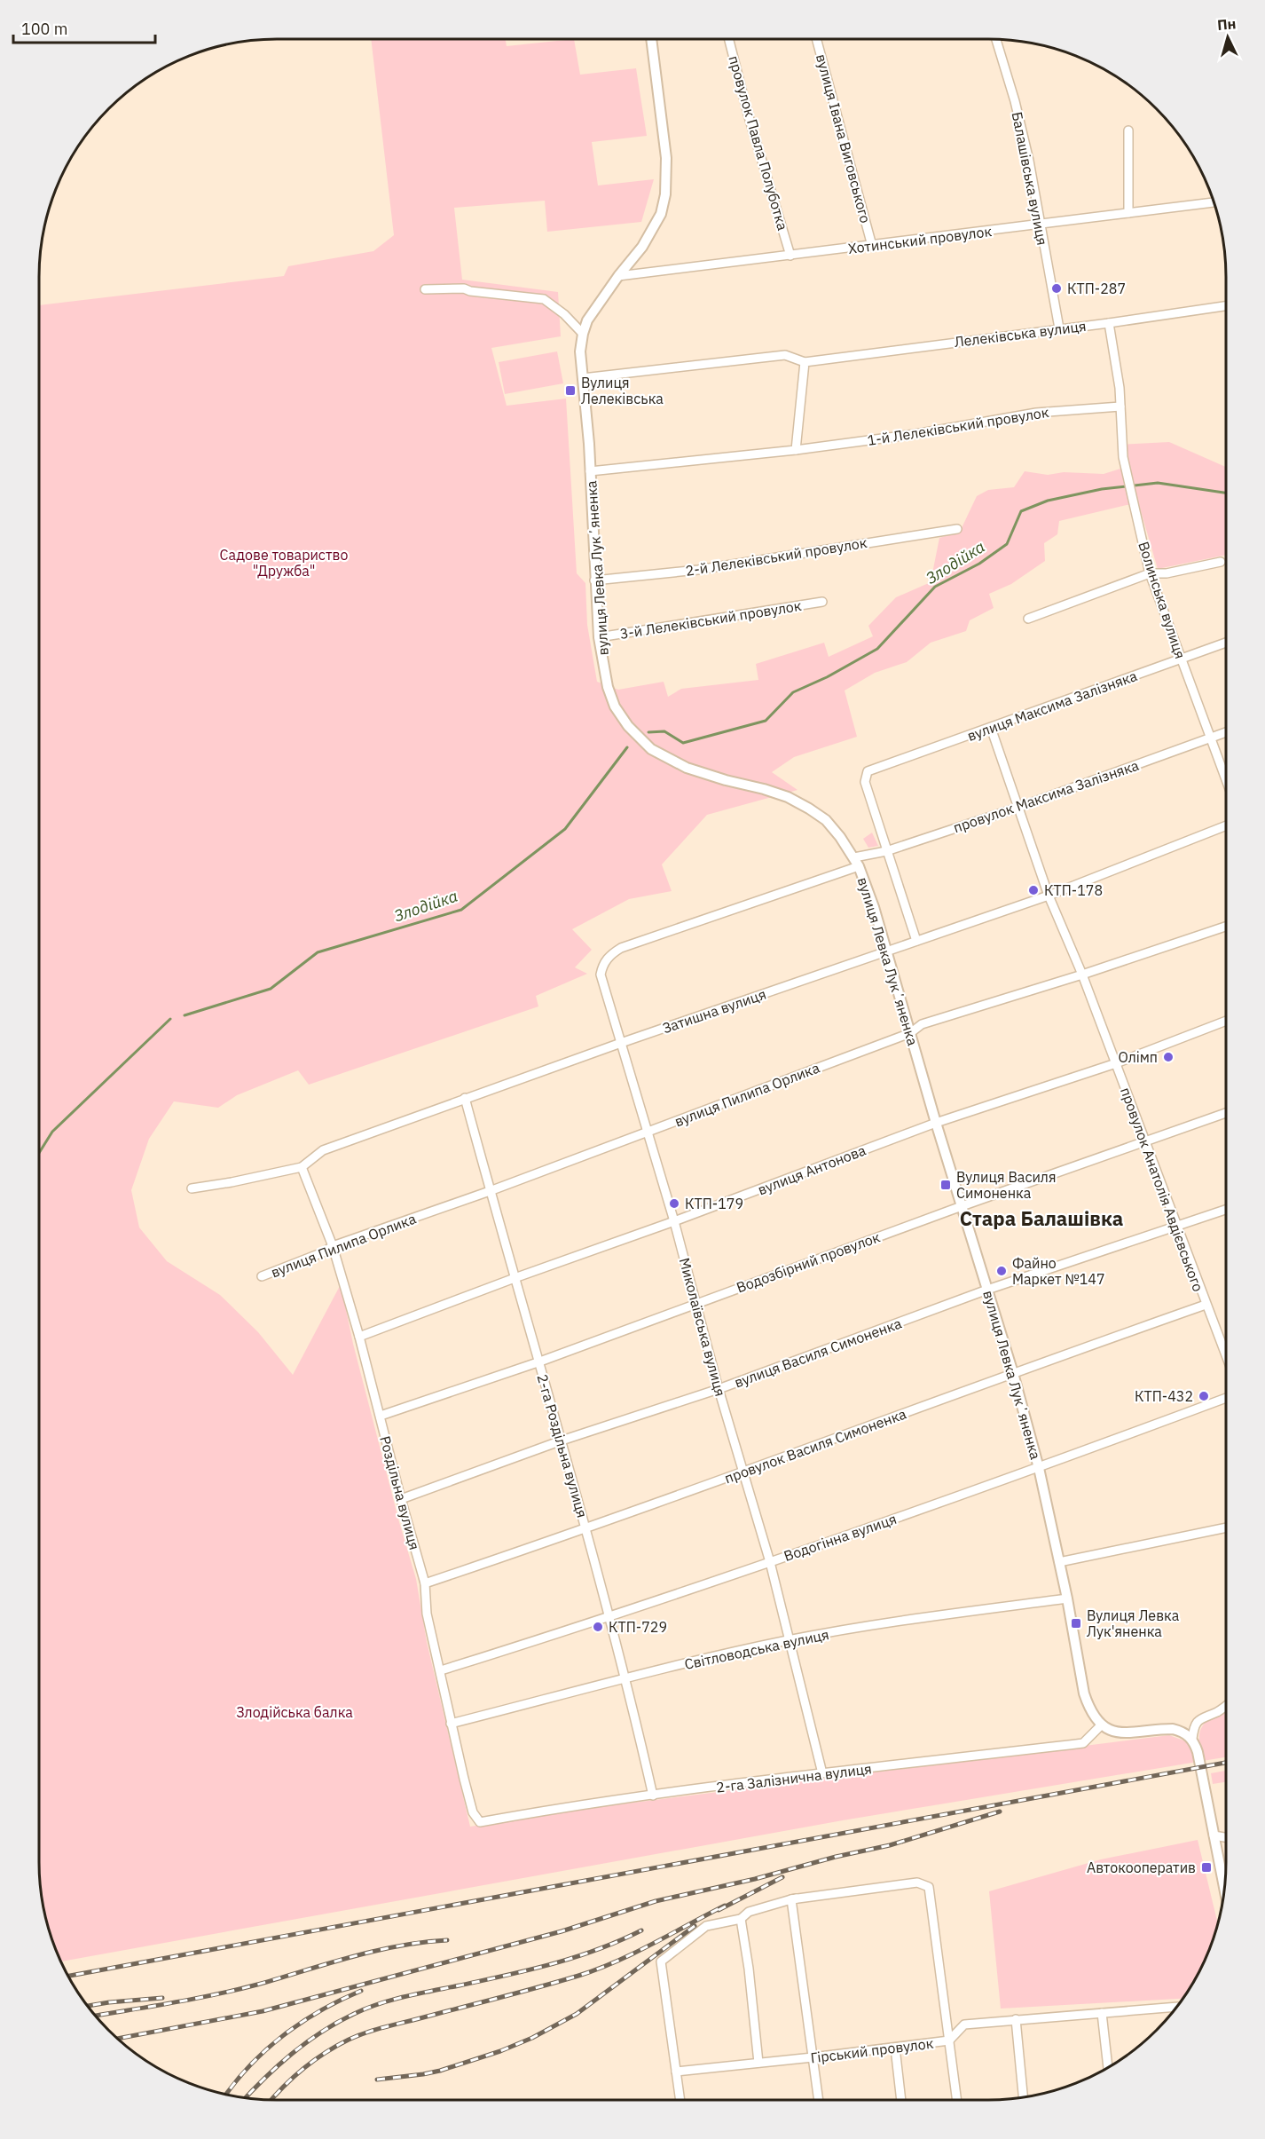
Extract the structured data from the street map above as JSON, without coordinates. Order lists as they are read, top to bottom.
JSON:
{
  "streets": {
    "street": [
      "вулиця Івана Виговського",
      "провулок Павла Полуботка",
      "Балашівська вулиця",
      "Хотинський провулок",
      "Лелеківська вулиця",
      "1-й Лелеківський провулок",
      "2-й Лелеківський провулок",
      "вулиця Левка Лукʼяненка",
      "Волинська вулиця",
      "3-й Лелеківський провулок",
      "вулиця Максима Залізняка",
      "провулок Максима Залізняка",
      "Затишна вулиця",
      "вулиця Пилипа Орлика",
      "вулиця Антонова",
      "провулок Анатолія Авдієвського",
      "Водозбірний провулок",
      "Миколаївська вулиця",
      "вулиця Василя Симоненка",
      "2-га Роздільна вулиця",
      "провулок Василя Симоненка",
      "Роздільна вулиця",
      "Водогінна вулиця",
      "Світловодська вулиця",
      "2-га Залізнична вулиця",
      "Гірський провулок"
    ]
  },
  "crossings": [
    ["вулиця Івана Виговського", "Хотинський провулок"],
    ["провулок Павла Полуботка", "Хотинський провулок"],
    ["Балашівська вулиця", "Хотинський провулок"],
    ["Балашівська вулиця", "Лелеківська вулиця"],
    ["Хотинський провулок", "вулиця Левка Лукʼяненка"],
    ["Лелеківська вулиця", "вулиця Левка Лукʼяненка"],
    ["Лелеківська вулиця", "Волинська вулиця"],
    ["1-й Лелеківський провулок", "Волинська вулиця"],
    ["2-й Лелеківський провулок", "вулиця Левка Лукʼяненка"],
    ["вулиця Левка Лукʼяненка", "3-й Лелеківський провулок"],
    ["вулиця Левка Лукʼяненка", "провулок Максима Залізняка"],
    ["вулиця Левка Лукʼяненка", "Затишна вулиця"],
    ["вулиця Левка Лукʼяненка", "вулиця Пилипа Орлика"],
    ["вулиця Левка Лукʼяненка", "вулиця Антонова"],
    ["вулиця Левка Лукʼяненка", "Водозбірний провулок"],
    ["вулиця Левка Лукʼяненка", "вулиця Василя Симоненка"],
    ["вулиця Левка Лукʼяненка", "провулок Василя Симоненка"],
    ["вулиця Левка Лукʼяненка", "Водогінна вулиця"],
    ["вулиця Левка Лукʼяненка", "Світловодська вулиця"],
    ["вулиця Левка Лукʼяненка", "2-га Залізнична вулиця"],
    ["Волинська вулиця", "вулиця Максима Залізняка"],
    ["Волинська вулиця", "провулок Максима Залізняка"],
    ["вулиця Максима Залізняка", "провулок Максима Залізняка"],
    ["вулиця Максима Залізняка", "провулок Анатолія Авдієвського"],
    ["провулок Максима Залізняка", "провулок Анатолія Авдієвського"],
    ["провулок Максима Залізняка", "Миколаївська вулиця"],
    ["Затишна вулиця", "провулок Анатолія Авдієвського"],
    ["Затишна вулиця", "Миколаївська вулиця"],
    ["Затишна вулиця", "2-га Роздільна вулиця"],
    ["Затишна вулиця", "Роздільна вулиця"],
    ["вулиця Пилипа Орлика", "провулок Анатолія Авдієвського"],
    ["вулиця Пилипа Орлика", "Миколаївська вулиця"],
    ["вулиця Пилипа Орлика", "2-га Роздільна вулиця"],
    ["вулиця Пилипа Орлика", "Роздільна вулиця"],
    ["вулиця Антонова", "провулок Анатолія Авдієвського"],
    ["вулиця Антонова", "Миколаївська вулиця"],
    ["вулиця Антонова", "2-га Роздільна вулиця"],
    ["вулиця Антонова", "Роздільна вулиця"],
    ["провулок Анатолія Авдієвського", "Водозбірний провулок"],
    ["провулок Анатолія Авдієвського", "вулиця Василя Симоненка"],
    ["провулок Анатолія Авдієвського", "провулок Василя Симоненка"],
    ["Водозбірний провулок", "Миколаївська вулиця"],
    ["Водозбірний провулок", "2-га Роздільна вулиця"],
    ["Водозбірний провулок", "Роздільна вулиця"],
    ["Миколаївська вулиця", "вулиця Василя Симоненка"],
    ["Миколаївська вулиця", "провулок Василя Симоненка"],
    ["Миколаївська вулиця", "Водогінна вулиця"],
    ["Миколаївська вулиця", "Світловодська вулиця"],
    ["Миколаївська вулиця", "2-га Залізнична вулиця"],
    ["вулиця Василя Симоненка", "2-га Роздільна вулиця"],
    ["вулиця Василя Симоненка", "Роздільна вулиця"],
    ["2-га Роздільна вулиця", "провулок Василя Симоненка"],
    ["2-га Роздільна вулиця", "Водогінна вулиця"],
    ["2-га Роздільна вулиця", "Світловодська вулиця"],
    ["2-га Роздільна вулиця", "2-га Залізнична вулиця"],
    ["провулок Василя Симоненка", "Роздільна вулиця"],
    ["Роздільна вулиця", "Водогінна вулиця"],
    ["Роздільна вулиця", "Світловодська вулиця"],
    ["Роздільна вулиця", "2-га Залізнична вулиця"]
  ],
  "districts": ["Стара Балашівка"],
  "water": ["Злодійка"],
  "parks": ["Садове товариство \"Дружба\"", "Злодійська балка"],
  "places": {
    "other": [
      "КТП-287",
      "КТП-178",
      "Олімп",
      "КТП-179",
      "Файно Маркет №147",
      "КТП-432",
      "КТП-729"
    ],
    "transit": [
      "Вулиця Лелеківська",
      "Вулиця Василя Симоненка",
      "Вулиця Левка Лук'яненка",
      "Автокооператив"
    ]
  },
  "scale_bar": "100 m",
  "north": "top"
}
